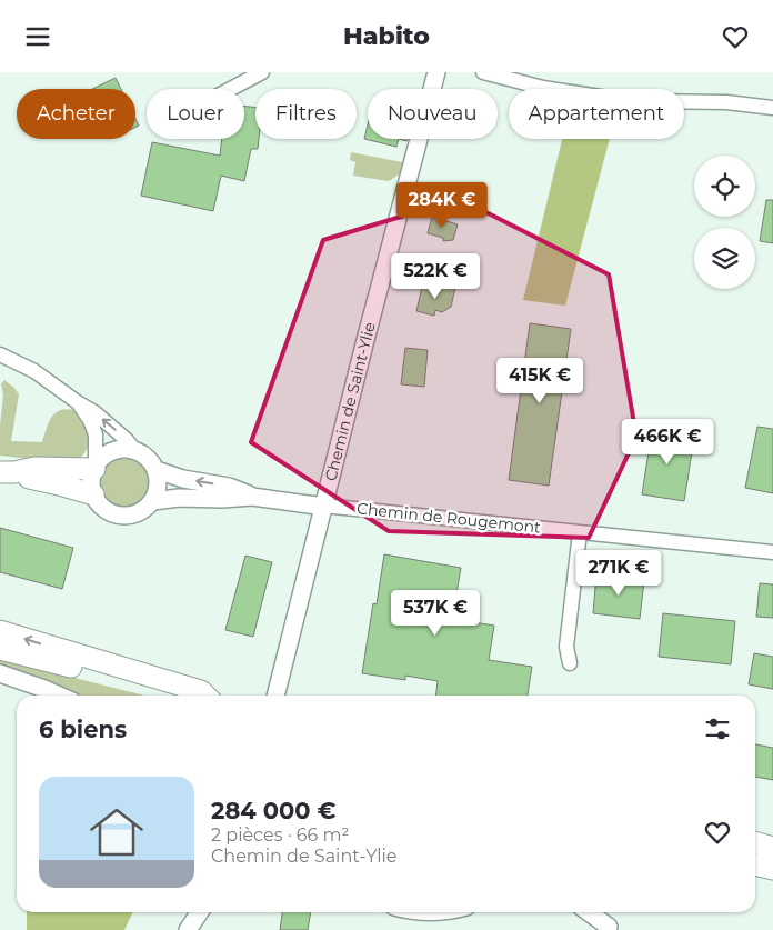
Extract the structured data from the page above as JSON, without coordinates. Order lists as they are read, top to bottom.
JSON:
{
  "streets": {
    "street": ["Chemin de Saint-Ylie", "Chemin de Rougemont"]
  },
  "crossings": [
    ["Chemin de Saint-Ylie", "Chemin de Rougemont"]
  ],
  "page": {
    "header": "Habito",
    "chip": [
      "Acheter",
      "Louer",
      "Filtres",
      "Nouveau",
      "Appartement"
    ],
    "price": [
      "284K €",
      "522K €",
      "415K €",
      "466K €",
      "271K €",
      "537K €"
    ],
    "heading": "6 biens",
    "list": [
      {
        "name": "284 000 €",
        "note": "2 pièces · 66 m² · Chemin de Saint-Ylie"
      }
    ]
  }
}
